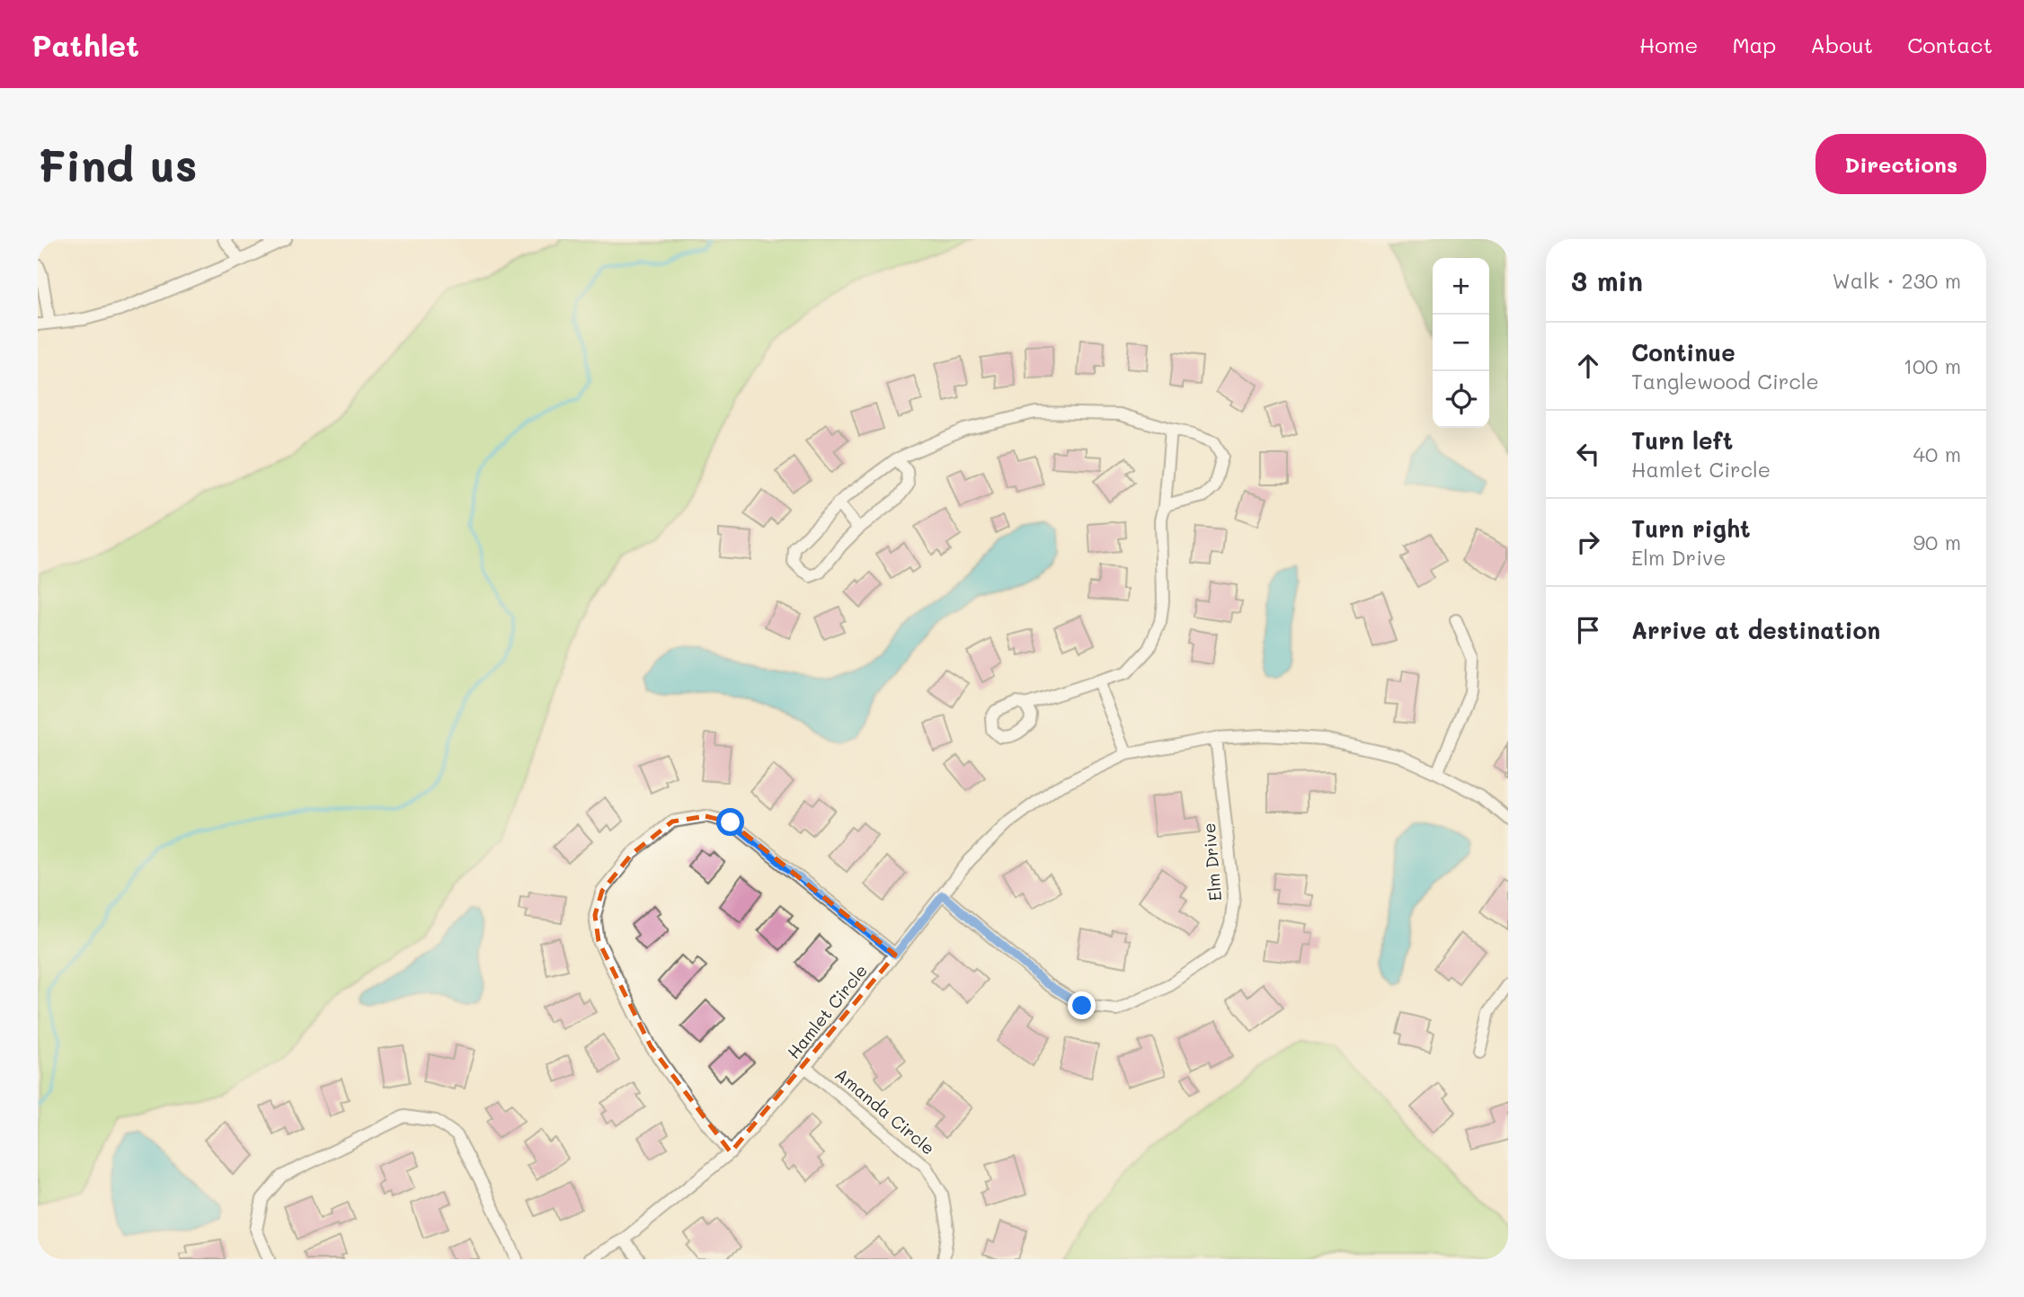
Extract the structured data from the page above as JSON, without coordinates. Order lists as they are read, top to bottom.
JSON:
{
  "streets": {
    "street": ["Elm Drive", "Hamlet Circle", "Amanda Circle"]
  },
  "crossings": [
    ["Elm Drive", "Hamlet Circle"],
    ["Hamlet Circle", "Amanda Circle"]
  ],
  "page": {
    "header": "Pathlet",
    "nav": [
      "Home",
      "Map",
      "About",
      "Contact"
    ],
    "buttons": "Directions",
    "title": "Find us",
    "heading": ["3 min", "Walk · 230 m"],
    "map_buttons": ["+", "−"],
    "list": [
      ["Continue", "Tanglewood Circle", "100 m"],
      ["Turn left", "Hamlet Circle", "40 m"],
      ["Turn right", "Elm Drive", "90 m"],
      "Arrive at destination"
    ]
  }
}
